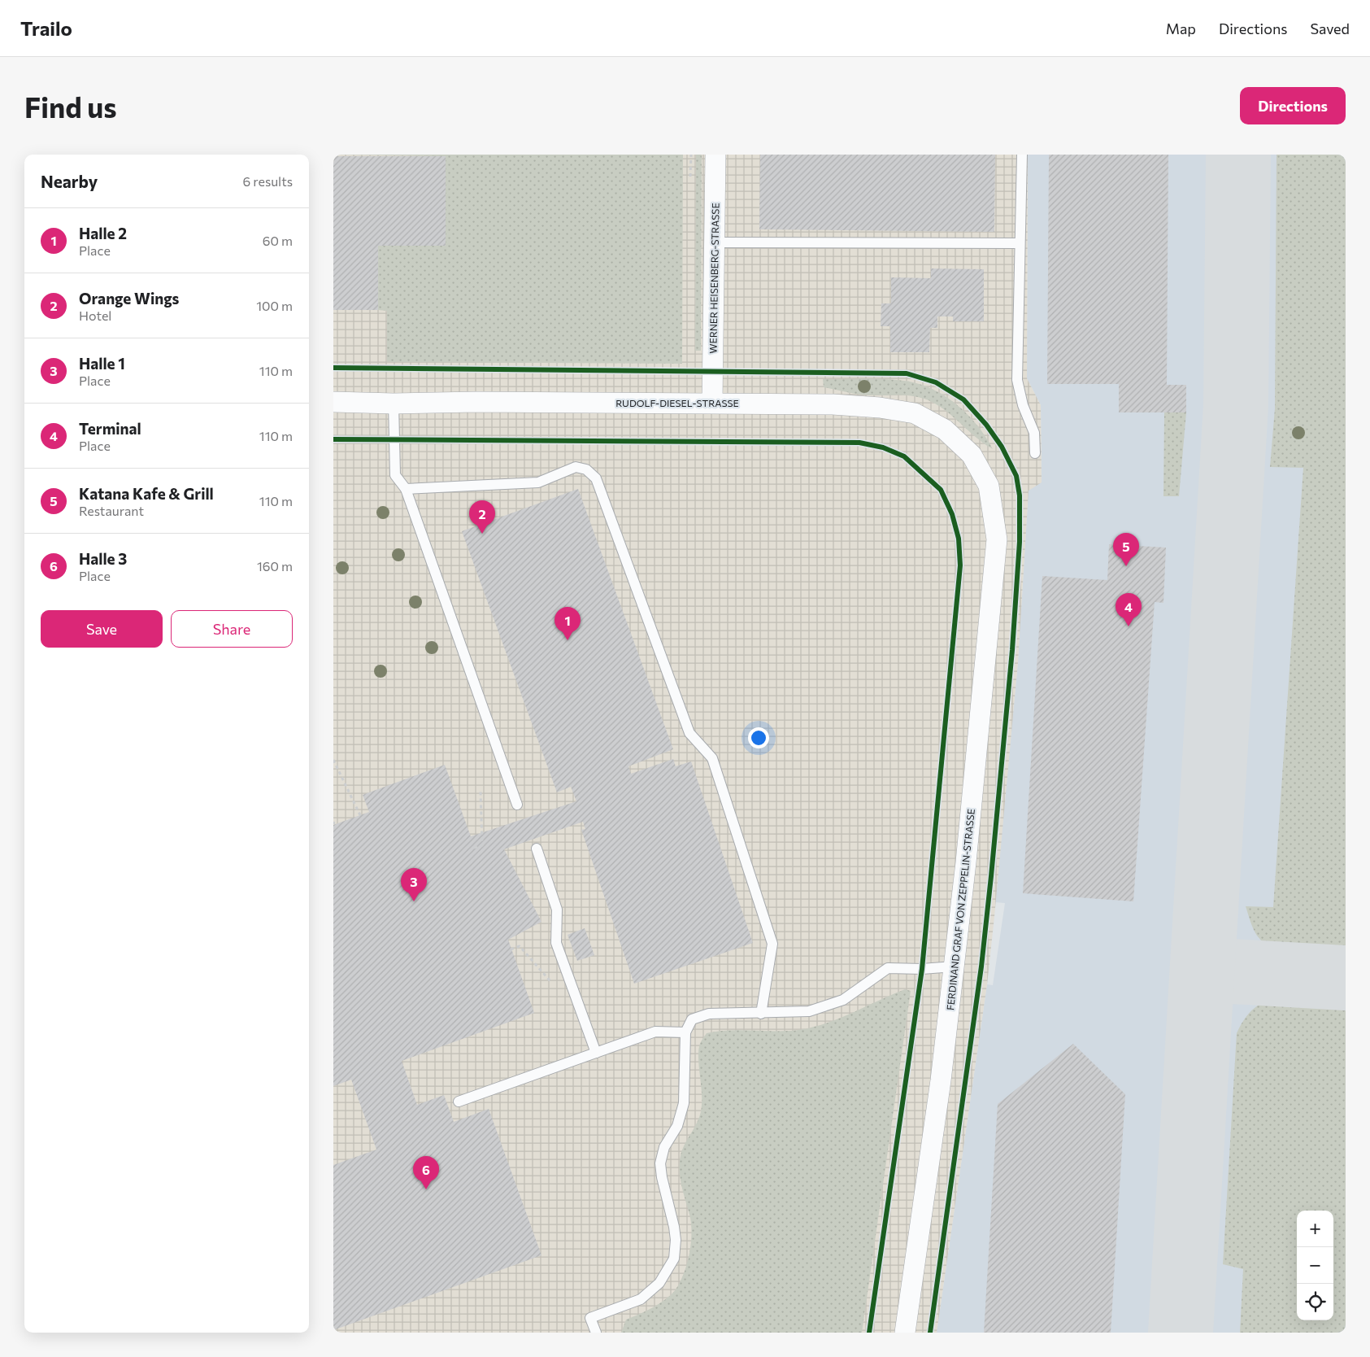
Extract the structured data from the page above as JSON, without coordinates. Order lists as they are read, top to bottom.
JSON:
{
  "streets": {
    "street": ["WERNER HEISENBERG-STRASSE", "RUDOLF-DIESEL-STRASSE", "FERDINAND GRAF VON ZEPPELIN-STRASSE"]
  },
  "crossings": [
    ["WERNER HEISENBERG-STRASSE", "RUDOLF-DIESEL-STRASSE"],
    ["RUDOLF-DIESEL-STRASSE", "FERDINAND GRAF VON ZEPPELIN-STRASSE"]
  ],
  "page": {
    "header": "Trailo",
    "nav": ["Map", "Directions", "Saved"],
    "buttons": [
      "Directions",
      ["Save", "Share"]
    ],
    "title": "Find us",
    "heading": ["Nearby", "6 results"],
    "list": [
      {
        "mark": "1",
        "name": "Halle 2",
        "note": "Place",
        "value": "60 m"
      },
      {
        "mark": "2",
        "name": "Orange Wings",
        "note": "Hotel",
        "value": "100 m"
      },
      {
        "mark": "3",
        "name": "Halle 1",
        "note": "Place",
        "value": "110 m"
      },
      {
        "mark": "4",
        "name": "Terminal",
        "note": "Place",
        "value": "110 m"
      },
      {
        "mark": "5",
        "name": "Katana Kafe & Grill",
        "note": "Restaurant",
        "value": "110 m"
      },
      {
        "mark": "6",
        "name": "Halle 3",
        "note": "Place",
        "value": "160 m"
      }
    ],
    "pins": [
      "2",
      "5",
      "4",
      "1",
      "3",
      "6"
    ],
    "map_buttons": ["+", "−"]
  }
}
